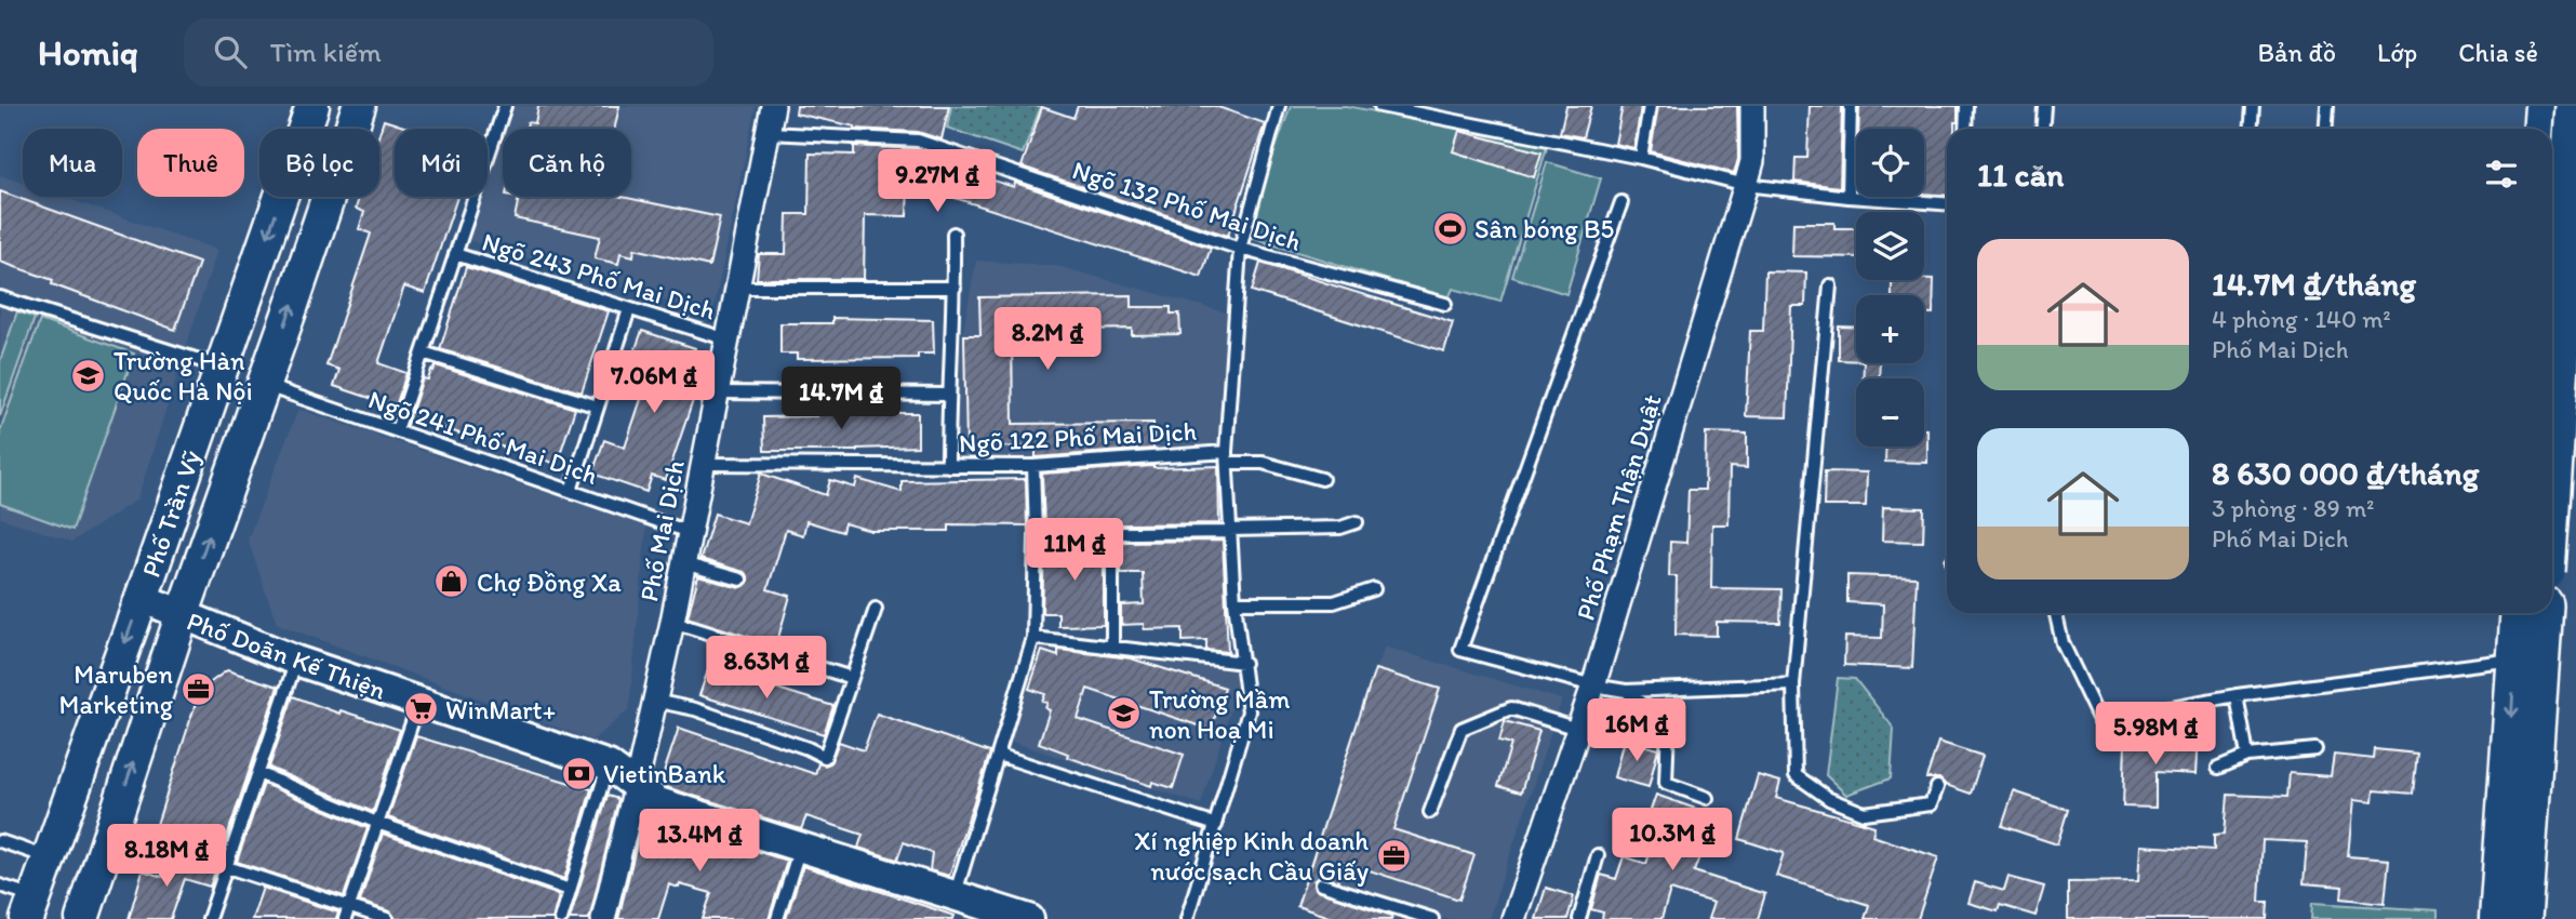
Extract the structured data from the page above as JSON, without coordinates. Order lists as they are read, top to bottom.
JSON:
{
  "streets": {
    "main road": ["Phố Trần Vỹ"],
    "street": ["Phố Phạm Thận Duật", "Phố Mai Dịch", "Phố Doãn Kế Thiện"],
    "lane": [
      "Ngõ 132 Phố Mai Dịch",
      "Ngõ 243 Phố Mai Dịch",
      "Ngõ 241 Phố Mai Dịch",
      "Ngõ 122 Phố Mai Dịch"
    ]
  },
  "crossings": [
    ["Ngõ 132 Phố Mai Dịch", "Phố Mai Dịch"],
    ["Ngõ 243 Phố Mai Dịch", "Phố Mai Dịch"],
    ["Ngõ 241 Phố Mai Dịch", "Phố Trần Vỹ"],
    ["Ngõ 241 Phố Mai Dịch", "Phố Mai Dịch"],
    ["Ngõ 122 Phố Mai Dịch", "Phố Mai Dịch"],
    ["Phố Trần Vỹ", "Phố Doãn Kế Thiện"],
    ["Phố Mai Dịch", "Phố Doãn Kế Thiện"]
  ],
  "places": {
    "sports": ["Sân bóng B5"],
    "school or university": ["Trường Hàn Quốc Hà Nội", "Trường Mầm non Hoạ Mi"],
    "shop": ["Chợ Đồng Xa"],
    "office": ["Maruben Marketing", "Xí nghiệp Kinh doanh nước sạch Cầu Giấy"],
    "supermarket": ["WinMart+"],
    "bank": ["VietinBank"]
  },
  "page": {
    "header": "Homiq",
    "search": "Tìm kiếm",
    "nav": ["Bản đồ", "Lớp", "Chia sẻ"],
    "map_buttons": ["+", "−"],
    "chip": [
      "Mua",
      "Thuê",
      "Bộ lọc",
      "Mới",
      "Căn hộ"
    ],
    "heading": "11 căn",
    "price": [
      "9.27M ₫",
      "8.2M ₫",
      "7.06M ₫",
      "14.7M ₫",
      "11M ₫",
      "8.63M ₫",
      "16M ₫",
      "5.98M ₫",
      "10.3M ₫",
      "13.4M ₫",
      "8.18M ₫"
    ],
    "list": [
      {
        "name": "14.7M ₫/tháng",
        "note": "4 phòng · 140 m² · Phố Mai Dịch"
      },
      {
        "name": "8 630 000 ₫/tháng",
        "note": "3 phòng · 89 m² · Phố Mai Dịch"
      }
    ]
  }
}
